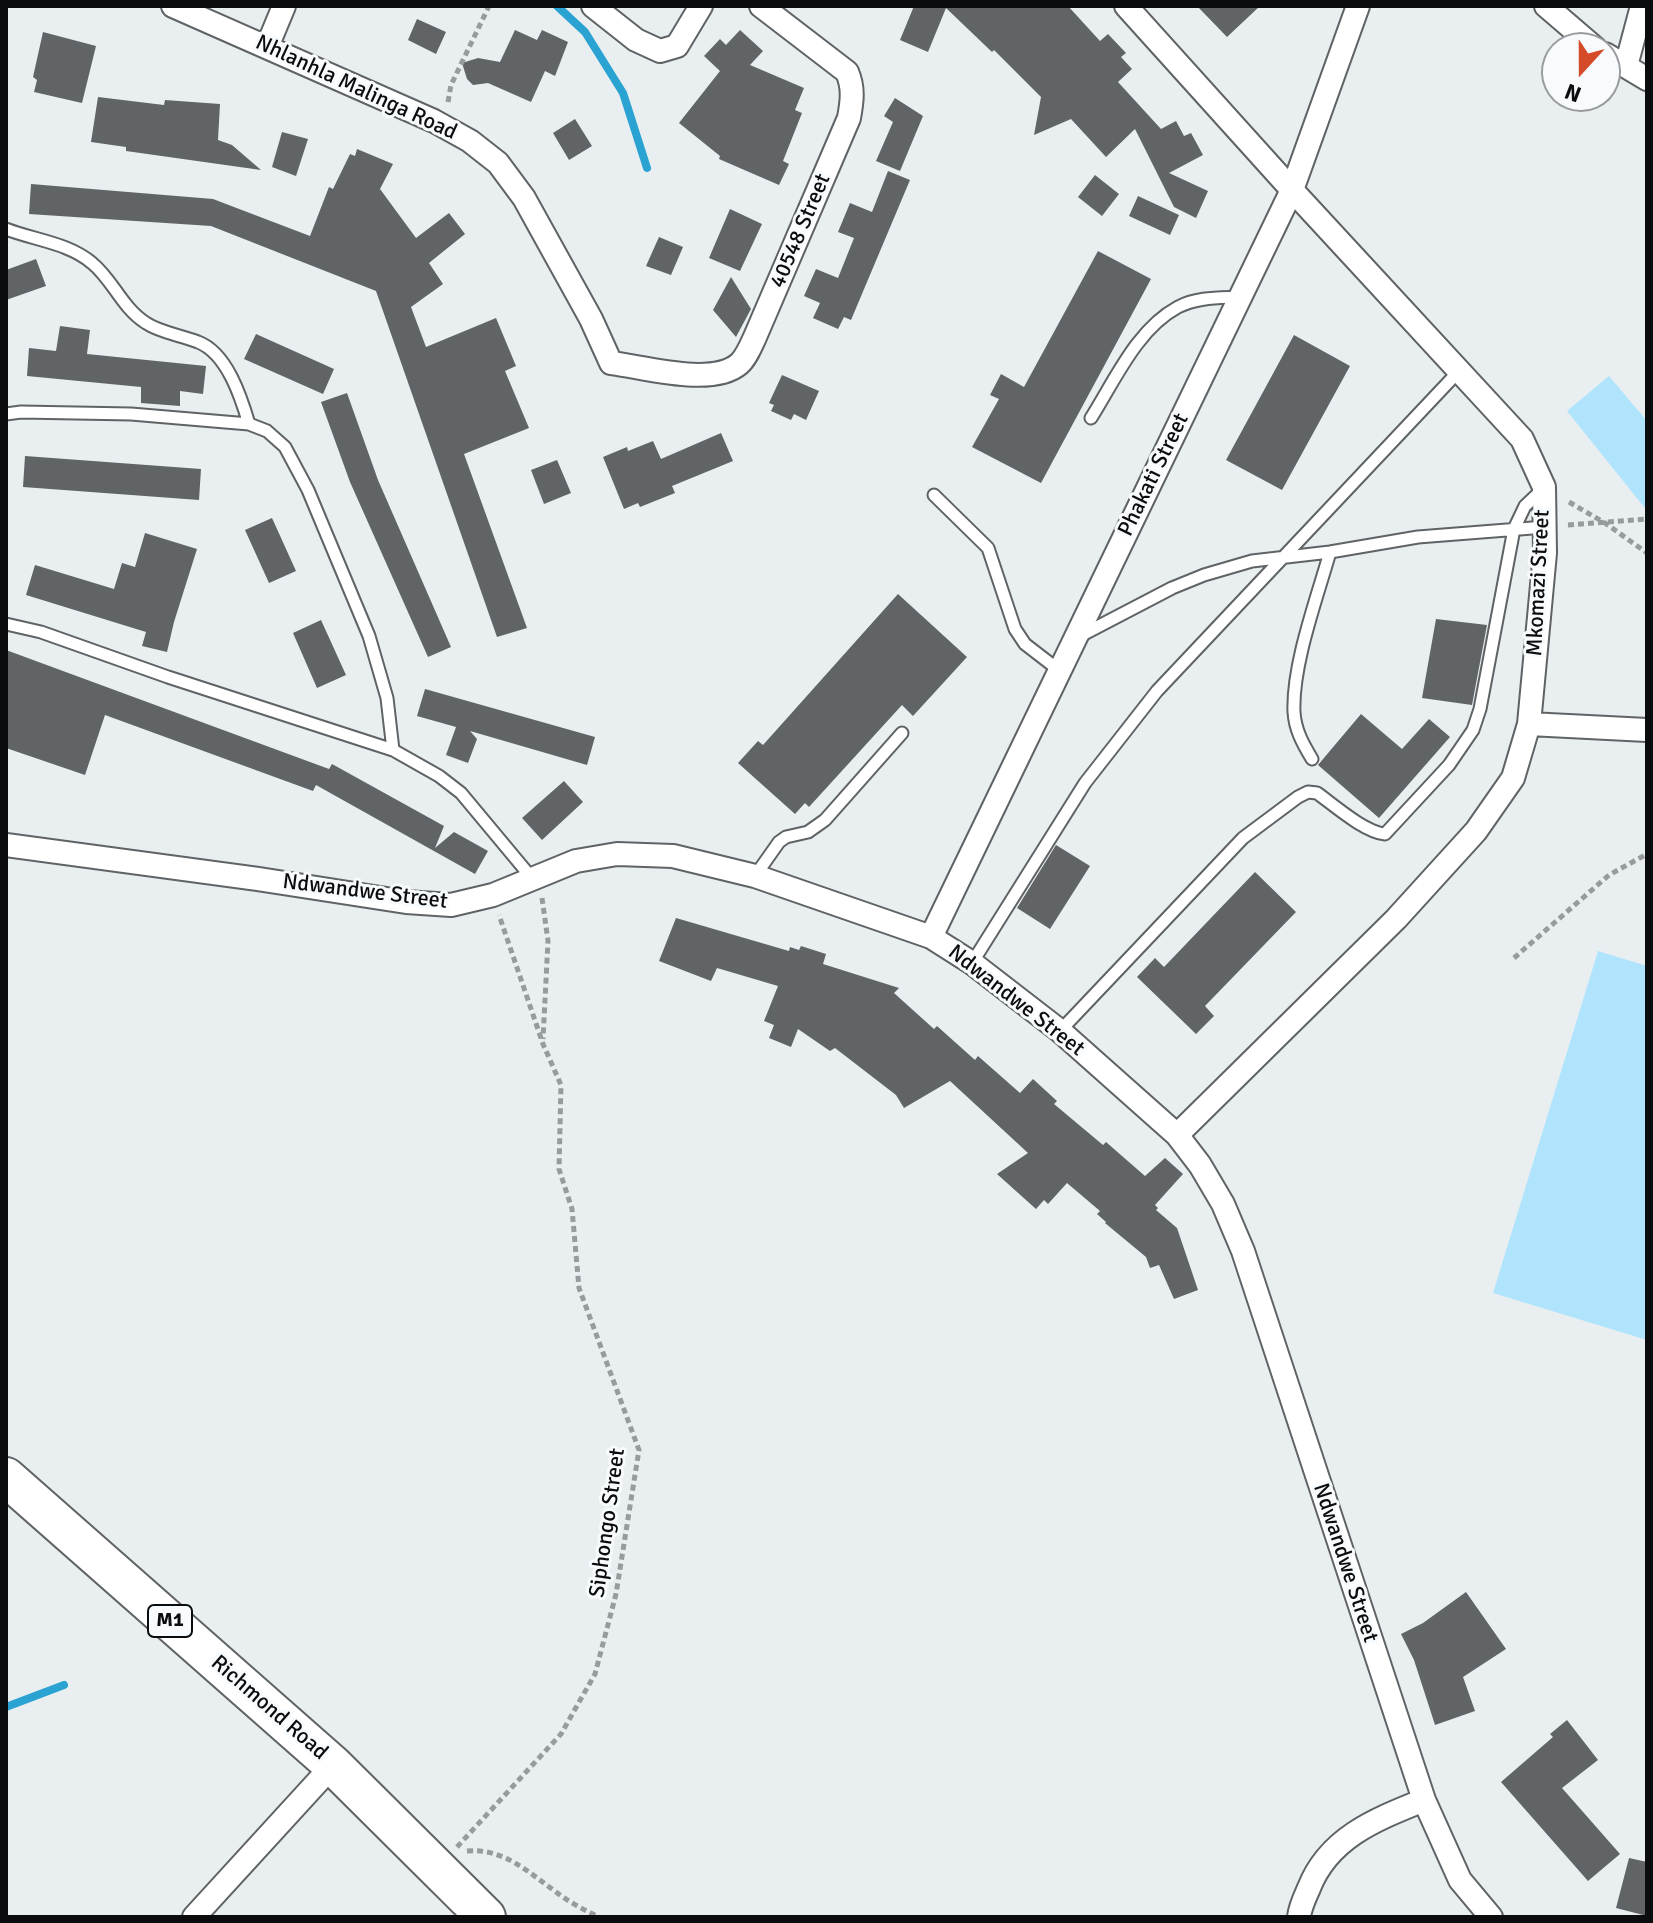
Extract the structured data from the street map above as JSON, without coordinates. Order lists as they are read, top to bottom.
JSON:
{
  "streets": {
    "highway": ["M1", "Richmond Road"],
    "street": [
      "Nhlanhla Malinga Road",
      "40548 Street",
      "Phakati Street",
      "Mkomazi Street",
      "Ndwandwe Street"
    ],
    "path": ["Siphongo Street"]
  },
  "crossings": [
    ["Nhlanhla Malinga Road", "40548 Street"],
    ["Phakati Street", "Mkomazi Street"],
    ["Phakati Street", "Ndwandwe Street"],
    ["Mkomazi Street", "Ndwandwe Street"],
    ["Ndwandwe Street", "Siphongo Street"]
  ],
  "north": "bottom"
}
